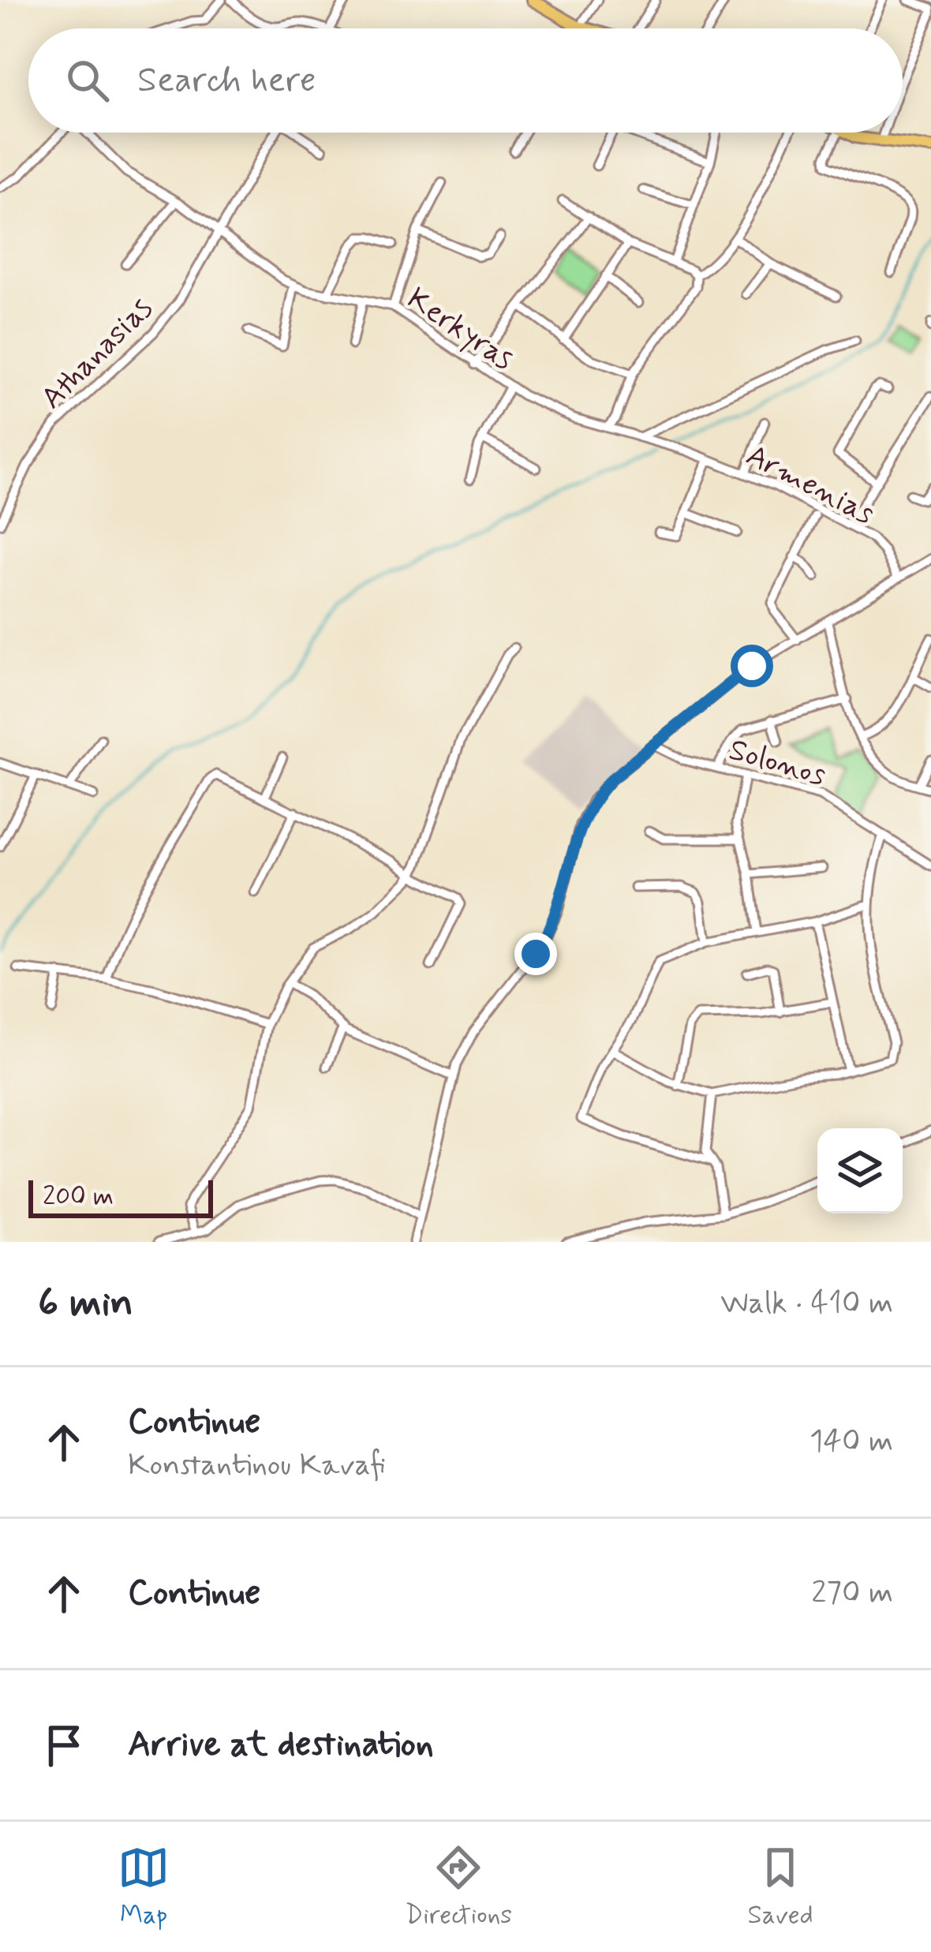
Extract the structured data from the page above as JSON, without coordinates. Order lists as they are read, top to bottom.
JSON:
{
  "streets": {
    "street": [
      "Kerkyras",
      "Athanasias",
      "Armenias",
      "Solonos"
    ]
  },
  "crossings": [
    ["Kerkyras", "Athanasias"],
    ["Kerkyras", "Armenias"]
  ],
  "scale_bar": "200 m",
  "page": {
    "search": "Search here",
    "scale": "200 m",
    "heading": ["6 min", "Walk · 410 m"],
    "list": [
      ["Continue", "Konstantinou Kavafi", "140 m"],
      ["Continue", "270 m"],
      "Arrive at destination"
    ],
    "nav": ["Map", "Directions", "Saved"]
  }
}
